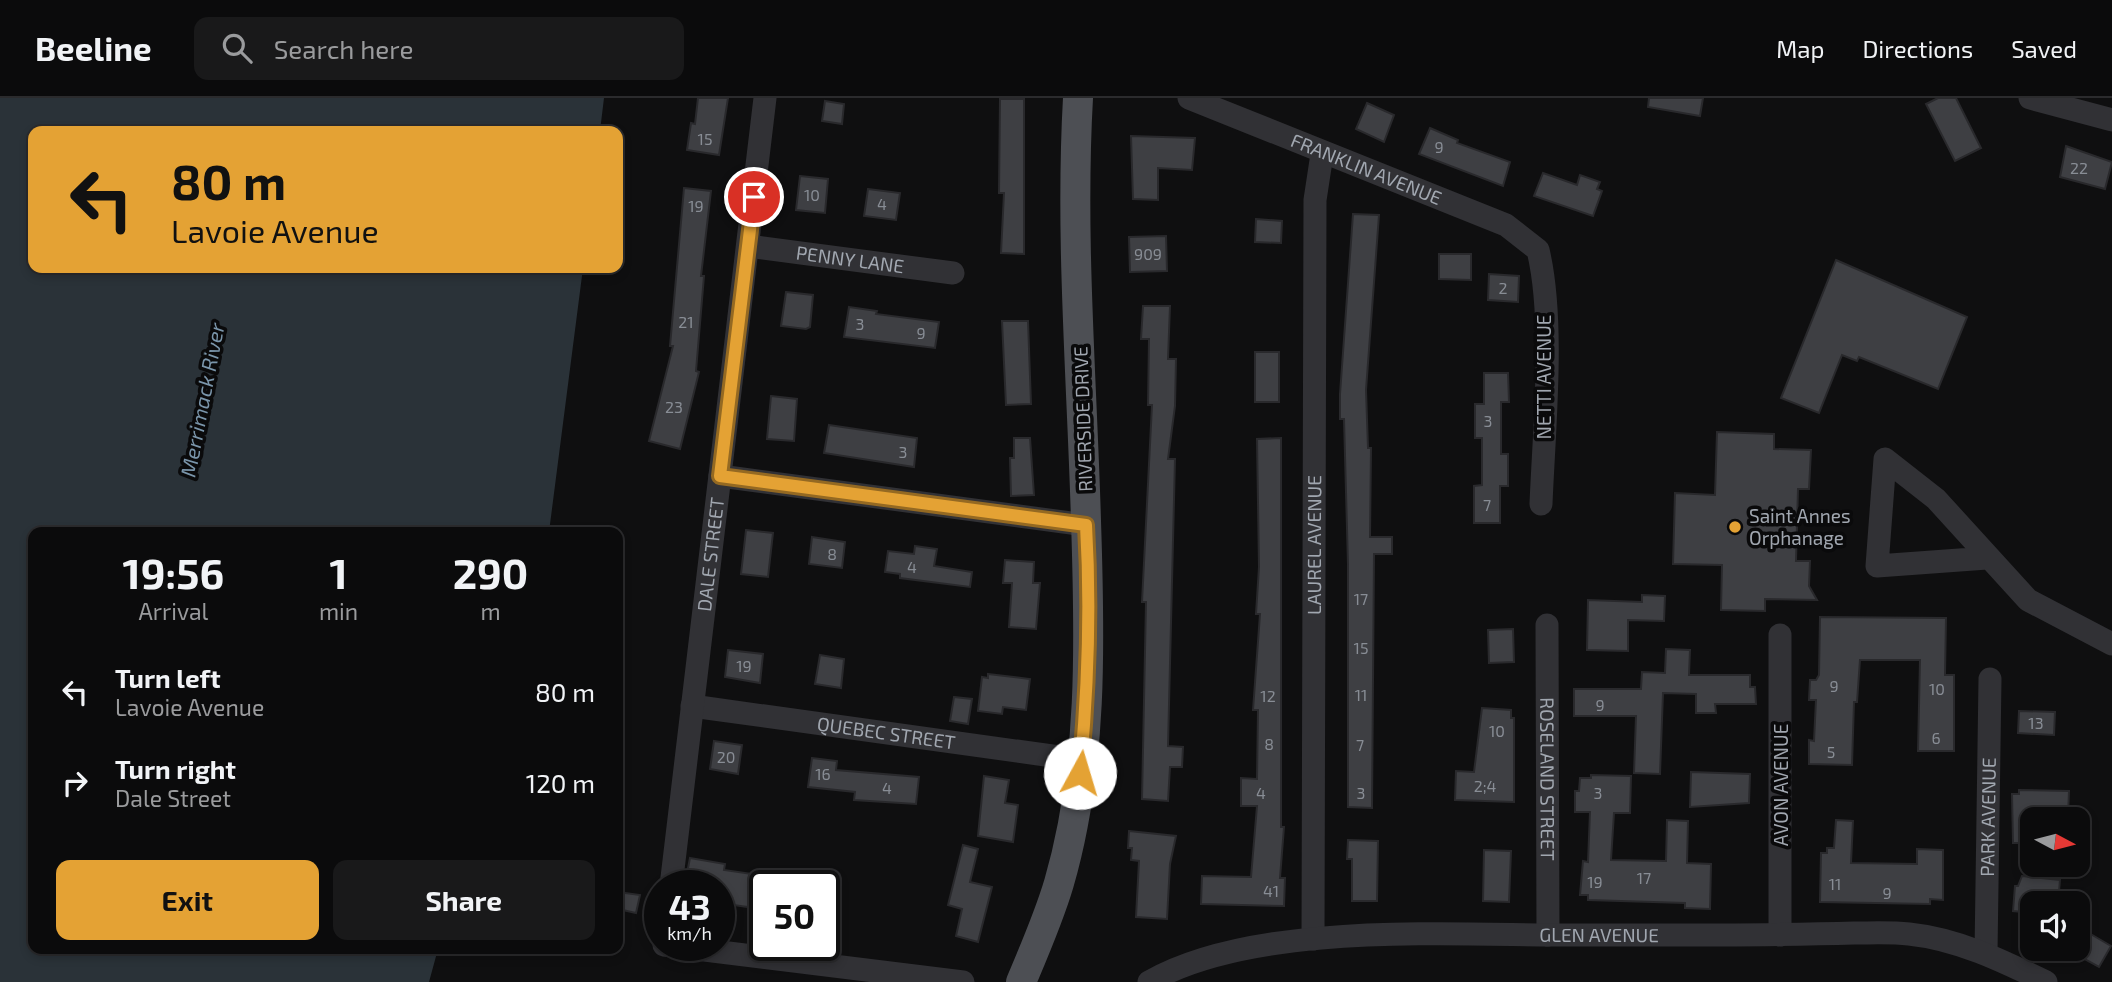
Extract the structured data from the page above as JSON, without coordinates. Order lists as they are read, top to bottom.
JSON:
{
  "streets": {
    "main road": ["RIVERSIDE DRIVE"],
    "street": [
      "FRANKLIN AVENUE",
      "PENNY LANE",
      "NETTI AVENUE",
      "LAUREL AVENUE",
      "DALE STREET",
      "QUEBEC STREET",
      "ROSELAND STREET",
      "AVON AVENUE",
      "PARK AVENUE",
      "GLEN AVENUE"
    ]
  },
  "crossings": [
    ["FRANKLIN AVENUE", "NETTI AVENUE"],
    ["FRANKLIN AVENUE", "LAUREL AVENUE"],
    ["PENNY LANE", "DALE STREET"],
    ["RIVERSIDE DRIVE", "QUEBEC STREET"],
    ["LAUREL AVENUE", "GLEN AVENUE"],
    ["DALE STREET", "QUEBEC STREET"],
    ["ROSELAND STREET", "GLEN AVENUE"],
    ["AVON AVENUE", "GLEN AVENUE"],
    ["PARK AVENUE", "GLEN AVENUE"]
  ],
  "water": ["Merrimack River"],
  "places": ["Saint Annes Orphanage"],
  "house_numbers": [
    "15",
    "9",
    "22",
    "10",
    "4",
    "19",
    "909",
    "2",
    "21",
    "3",
    "9",
    "23",
    "3",
    "3",
    "7",
    "8",
    "4",
    "17",
    "15",
    "19",
    "9",
    "10",
    "11",
    "12",
    "9",
    "13",
    "10",
    "6",
    "8",
    "7",
    "5",
    "20",
    "16",
    "2;4",
    "4",
    "4",
    "3",
    "3",
    "17",
    "19",
    "11",
    "41",
    "9"
  ],
  "north": "right",
  "page": {
    "header": "Beeline",
    "search": "Search here",
    "nav": ["Map", "Directions", "Saved"],
    "turn": ["80 m", "Lavoie Avenue"],
    "eta": [
      "19:56",
      "Arrival",
      "1",
      "min",
      "290",
      "m"
    ],
    "list": [
      {
        "name": "Turn left",
        "note": "Lavoie Avenue",
        "value": "80 m"
      },
      {
        "name": "Turn right",
        "note": "Dale Street",
        "value": "120 m"
      }
    ],
    "buttons": ["Exit", "Share"],
    "speed": "43 km/h",
    "limit": "50"
  }
}
